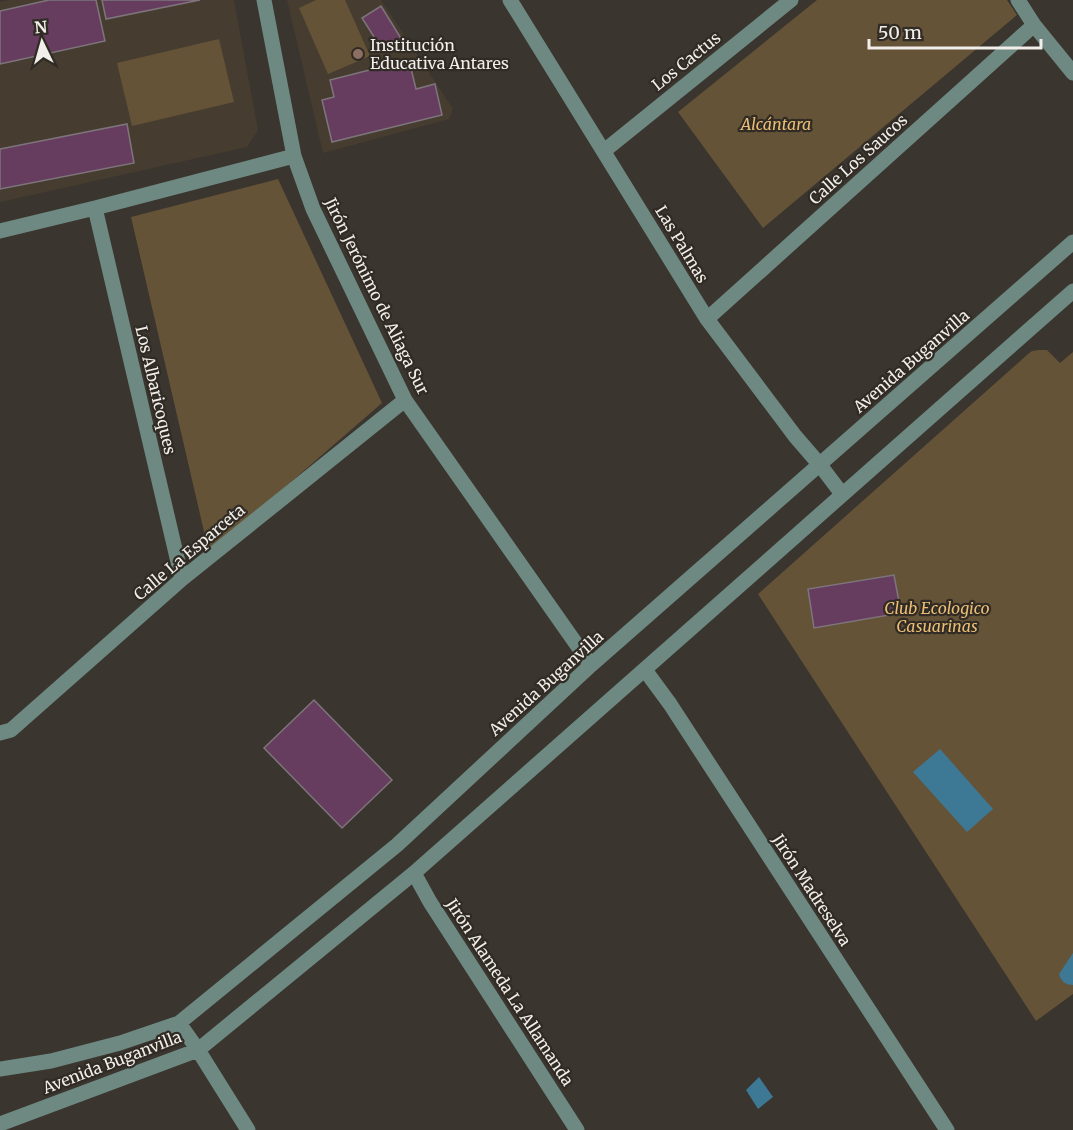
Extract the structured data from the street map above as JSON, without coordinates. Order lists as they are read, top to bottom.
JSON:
{
  "streets": {
    "street": [
      "Los Cactus",
      "Calle Los Saucos",
      "Las Palmas",
      "Jirón Jerónimo de Aliaga Sur",
      "Avenida Buganvilla",
      "Los Albaricoques",
      "Calle La Esparceta",
      "Jirón Madreselva",
      "Jirón Alameda La Allamanda"
    ]
  },
  "crossings": [
    ["Los Cactus", "Las Palmas"],
    ["Calle Los Saucos", "Las Palmas"],
    ["Las Palmas", "Avenida Buganvilla"],
    ["Jirón Jerónimo de Aliaga Sur", "Avenida Buganvilla"],
    ["Jirón Jerónimo de Aliaga Sur", "Calle La Esparceta"],
    ["Avenida Buganvilla", "Jirón Madreselva"],
    ["Avenida Buganvilla", "Jirón Alameda La Allamanda"],
    ["Los Albaricoques", "Calle La Esparceta"]
  ],
  "parks": ["Alcántara", "Club Ecologico Casuarinas"],
  "places": ["Institución Educativa Antares"],
  "scale_bar": "50 m",
  "north": "top"
}
